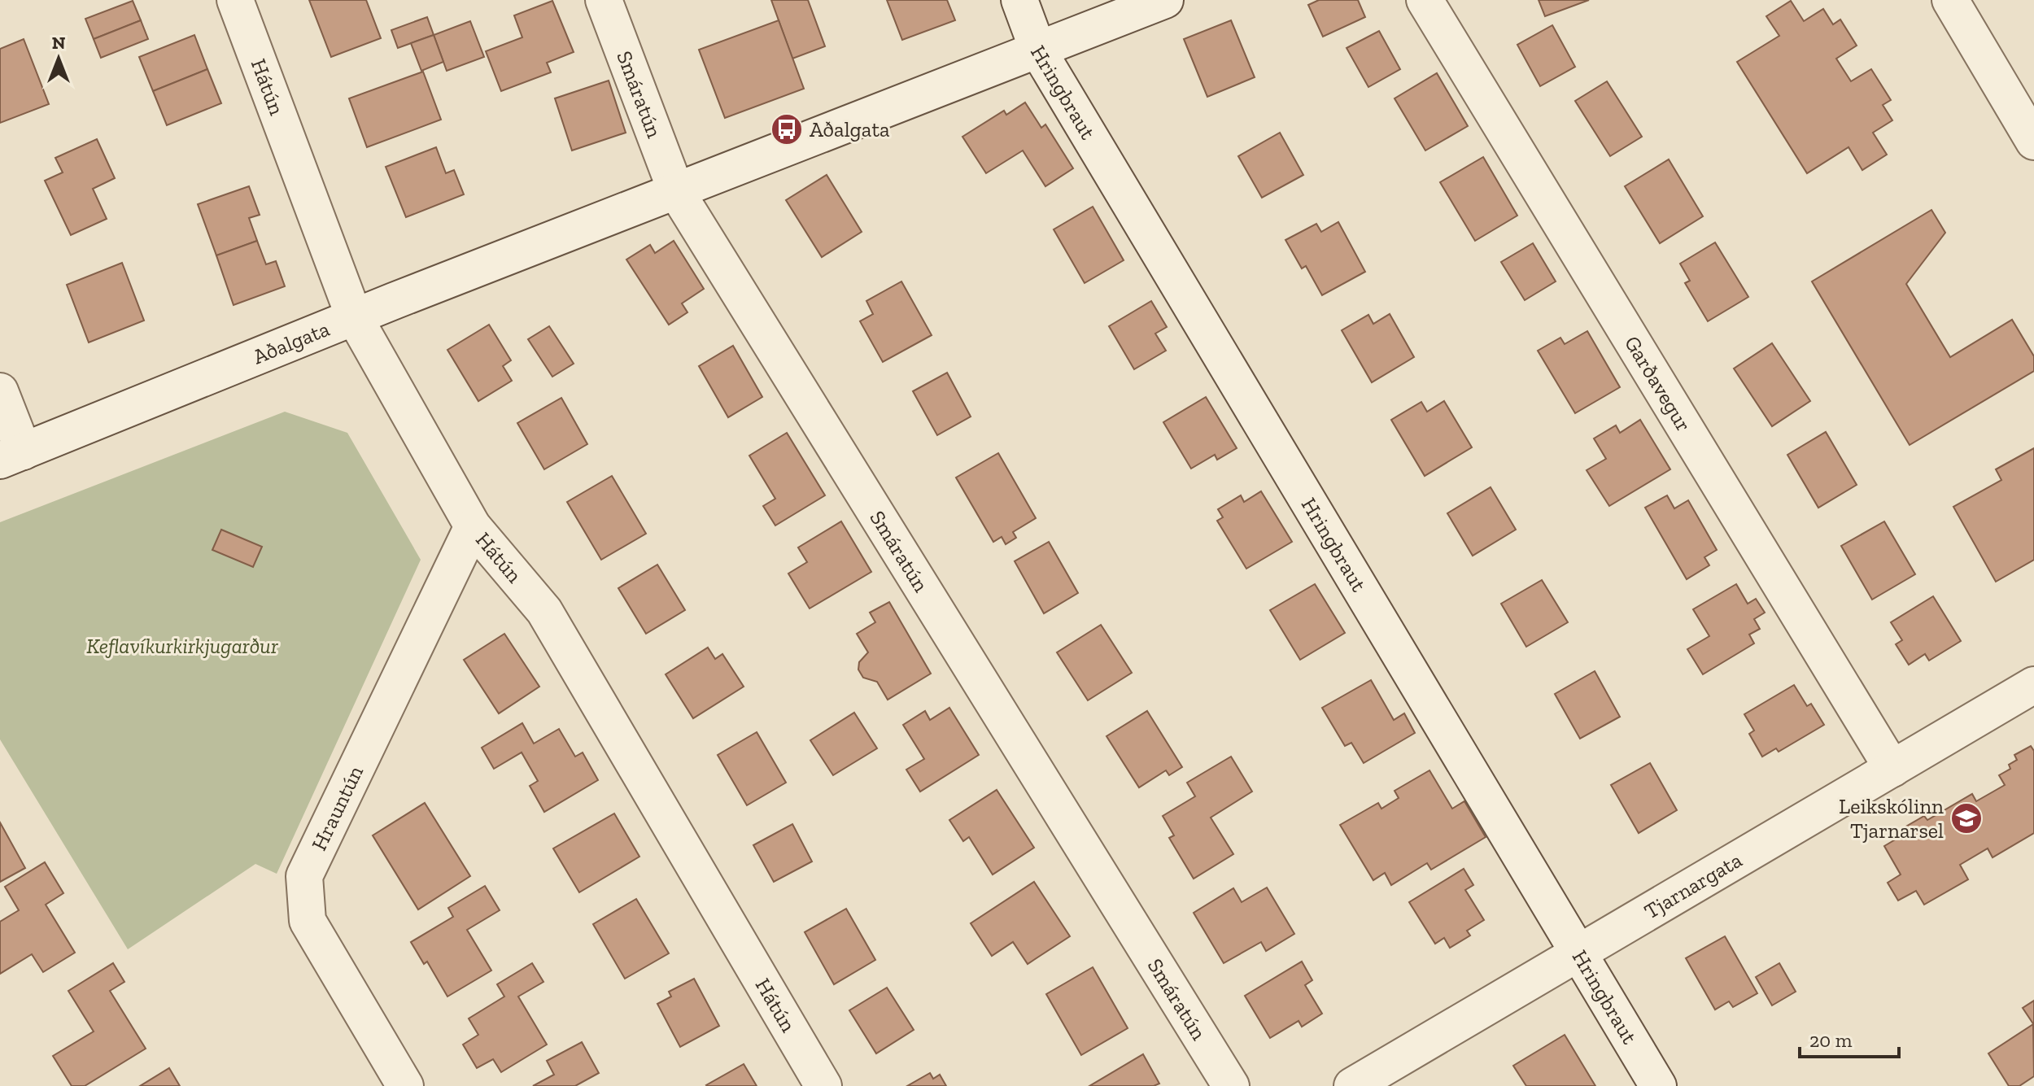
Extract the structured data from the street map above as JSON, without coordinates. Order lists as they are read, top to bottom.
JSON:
{
  "streets": {
    "street": [
      "Hátún",
      "Hringbraut",
      "Smáratún",
      "Aðalgata",
      "Garðavegur",
      "Hrauntún",
      "Tjarnargata"
    ]
  },
  "crossings": [
    ["Hátún", "Aðalgata"],
    ["Hátún", "Hrauntún"],
    ["Hringbraut", "Aðalgata"],
    ["Hringbraut", "Tjarnargata"],
    ["Smáratún", "Aðalgata"],
    ["Garðavegur", "Tjarnargata"]
  ],
  "parks": ["Keflavíkurkirkjugarður"],
  "places": {
    "bus stop": ["Aðalgata"],
    "school or university": ["Leikskólinn Tjarnarsel"]
  },
  "scale_bar": "20 m",
  "north": "top"
}
